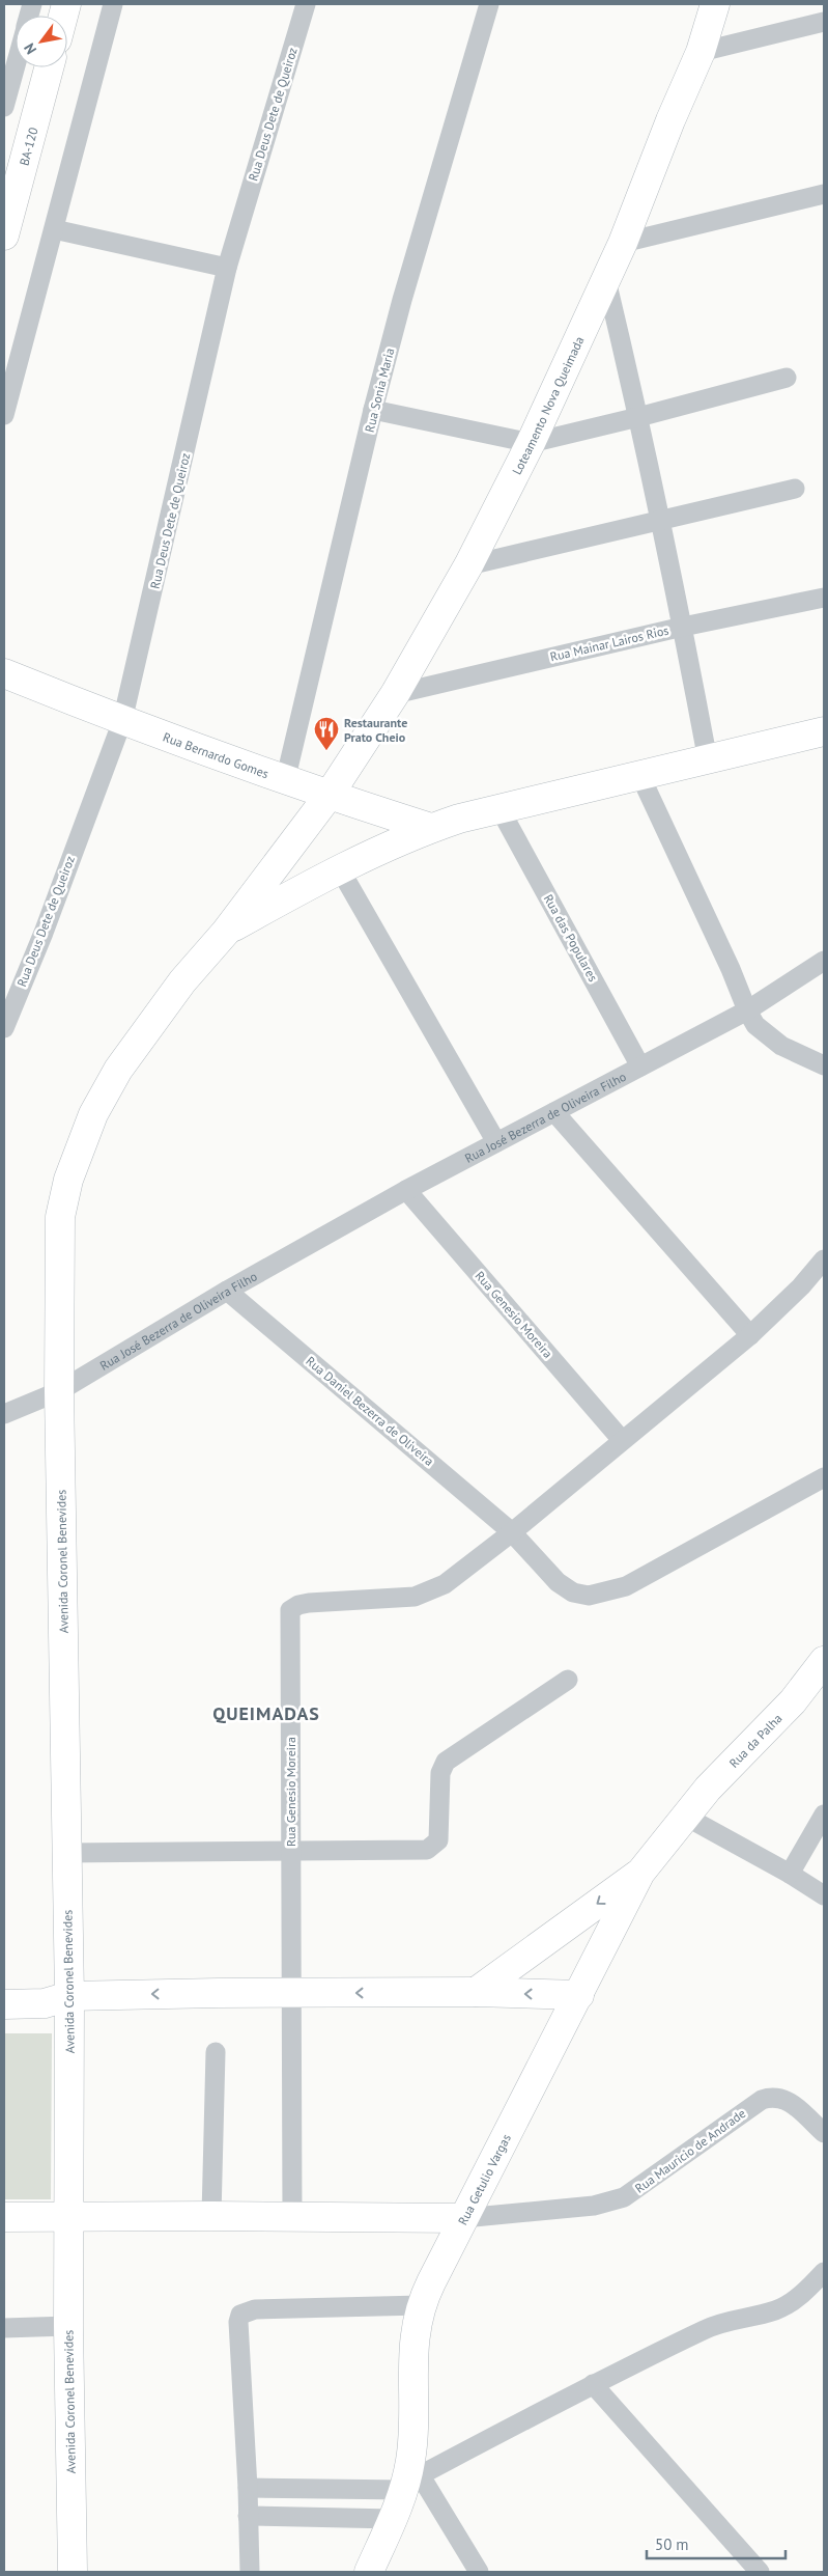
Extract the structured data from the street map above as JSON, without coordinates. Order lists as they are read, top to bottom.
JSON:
{
  "streets": {
    "street": [
      "Rua Deus Dete de Queiroz",
      "BA-120",
      "Rua Sonia Maria",
      "Loteamento Nova Queimada",
      "Rua Mainar Lairos Rios",
      "Rua Bernardo Gomes",
      "Rua das Populares",
      "Rua José Bezerra de Oliveira Filho",
      "Rua Genesio Moreira",
      "Rua Daniel Bezerra de Oliveira",
      "Avenida Coronel Benevides",
      "Rua da Palha",
      "Rua Mauricio de Andrade",
      "Rua Getulio Vargas"
    ]
  },
  "crossings": [
    ["Rua Deus Dete de Queiroz", "Rua Bernardo Gomes"],
    ["Rua Sonia Maria", "Rua Bernardo Gomes"],
    ["Loteamento Nova Queimada", "Rua Mainar Lairos Rios"],
    ["Loteamento Nova Queimada", "Rua Bernardo Gomes"],
    ["Rua das Populares", "Rua José Bezerra de Oliveira Filho"],
    ["Rua José Bezerra de Oliveira Filho", "Rua Genesio Moreira"],
    ["Rua José Bezerra de Oliveira Filho", "Rua Daniel Bezerra de Oliveira"],
    ["Rua José Bezerra de Oliveira Filho", "Avenida Coronel Benevides"],
    ["Rua Genesio Moreira", "Rua Daniel Bezerra de Oliveira"],
    ["Rua da Palha", "Rua Getulio Vargas"],
    ["Rua Mauricio de Andrade", "Rua Getulio Vargas"]
  ],
  "districts": ["QUEIMADAS"],
  "places": {
    "restaurant": ["Restaurante Prato Cheio"]
  },
  "scale_bar": "50 m",
  "north": "bottom left"
}
